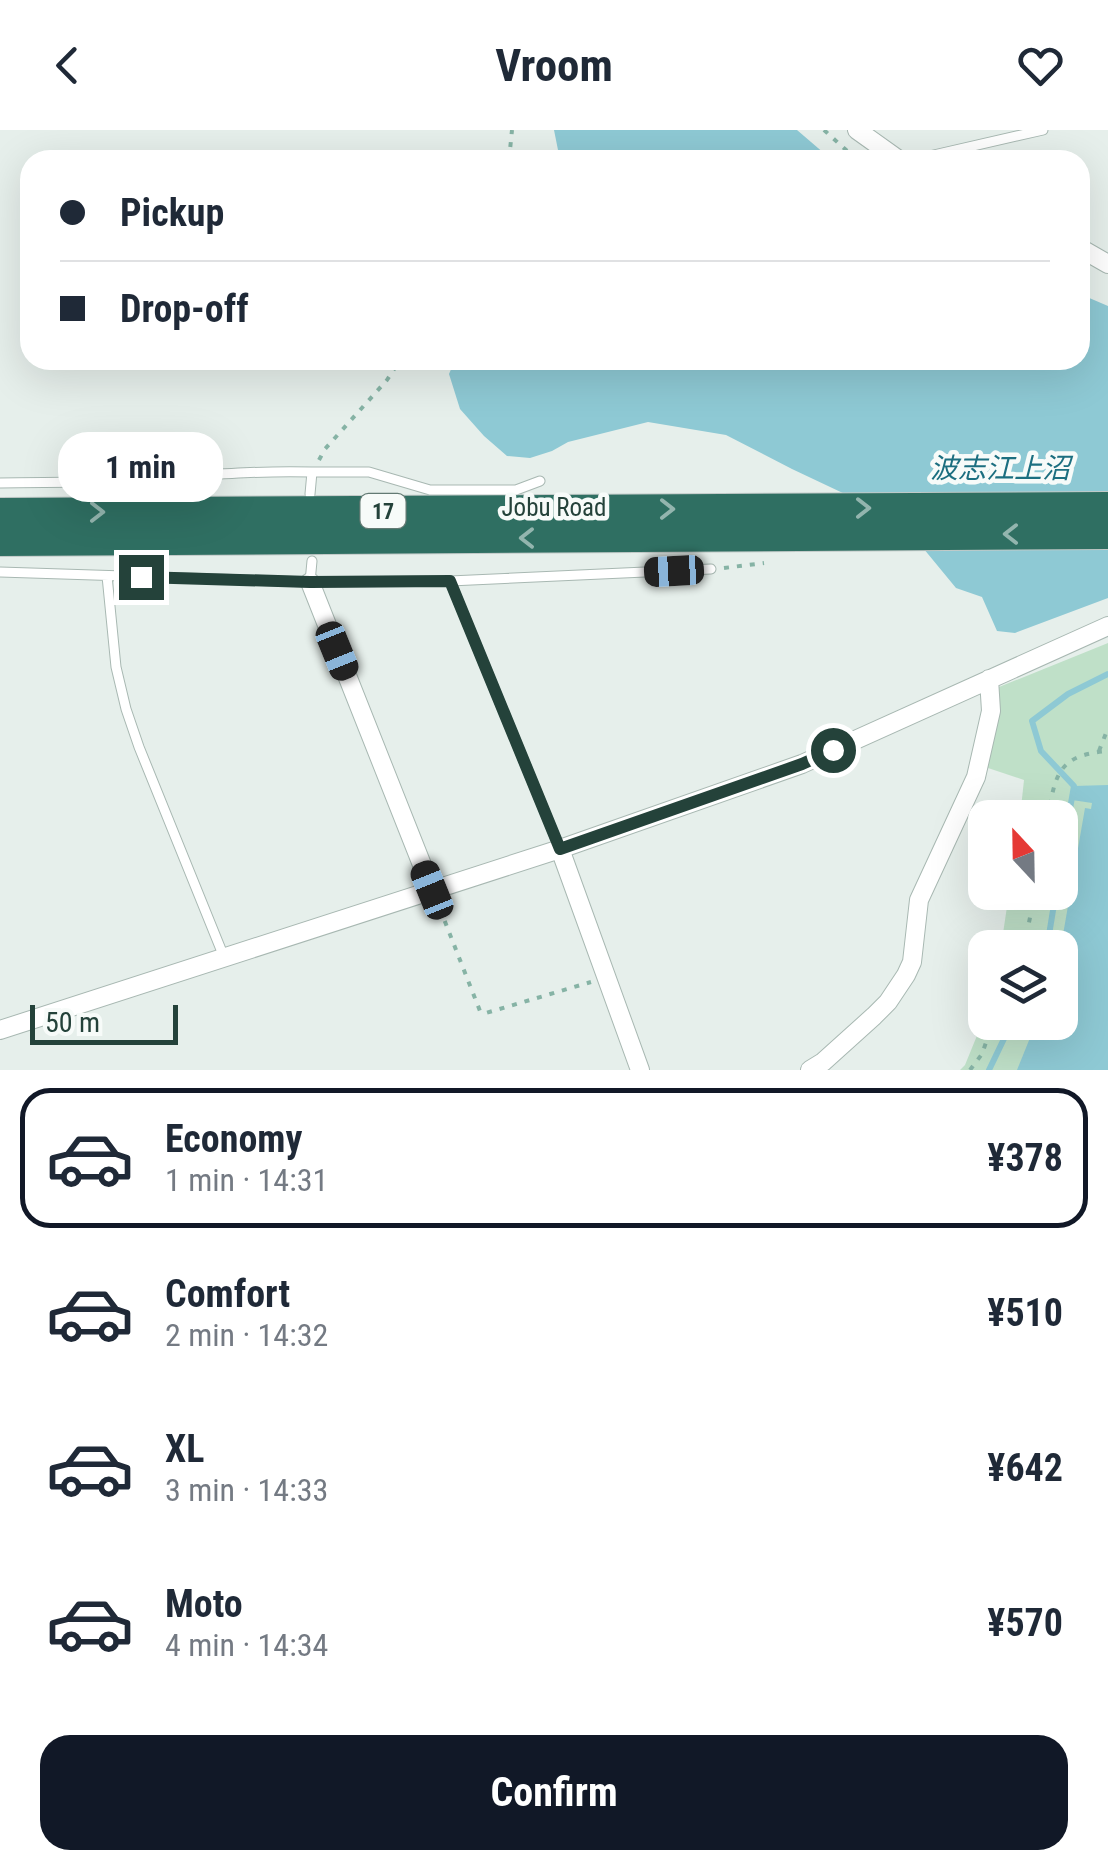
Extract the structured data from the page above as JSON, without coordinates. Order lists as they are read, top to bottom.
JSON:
{
  "streets": {
    "highway": ["Jobu Road", "17"]
  },
  "water": ["波志江上沼"],
  "scale_bar": "50 m",
  "north": "top",
  "page": {
    "header": "Vroom",
    "banner": ["Pickup", "Drop-off"],
    "bubble": "1 min",
    "scale": "50 m",
    "list": [
      {
        "name": "Economy",
        "note": "1 min · 14:31",
        "value": "¥378"
      },
      {
        "name": "Comfort",
        "note": "2 min · 14:32",
        "value": "¥510"
      },
      {
        "name": "XL",
        "note": "3 min · 14:33",
        "value": "¥642"
      },
      {
        "name": "Moto",
        "note": "4 min · 14:34",
        "value": "¥570"
      }
    ],
    "buttons": "Confirm"
  }
}
